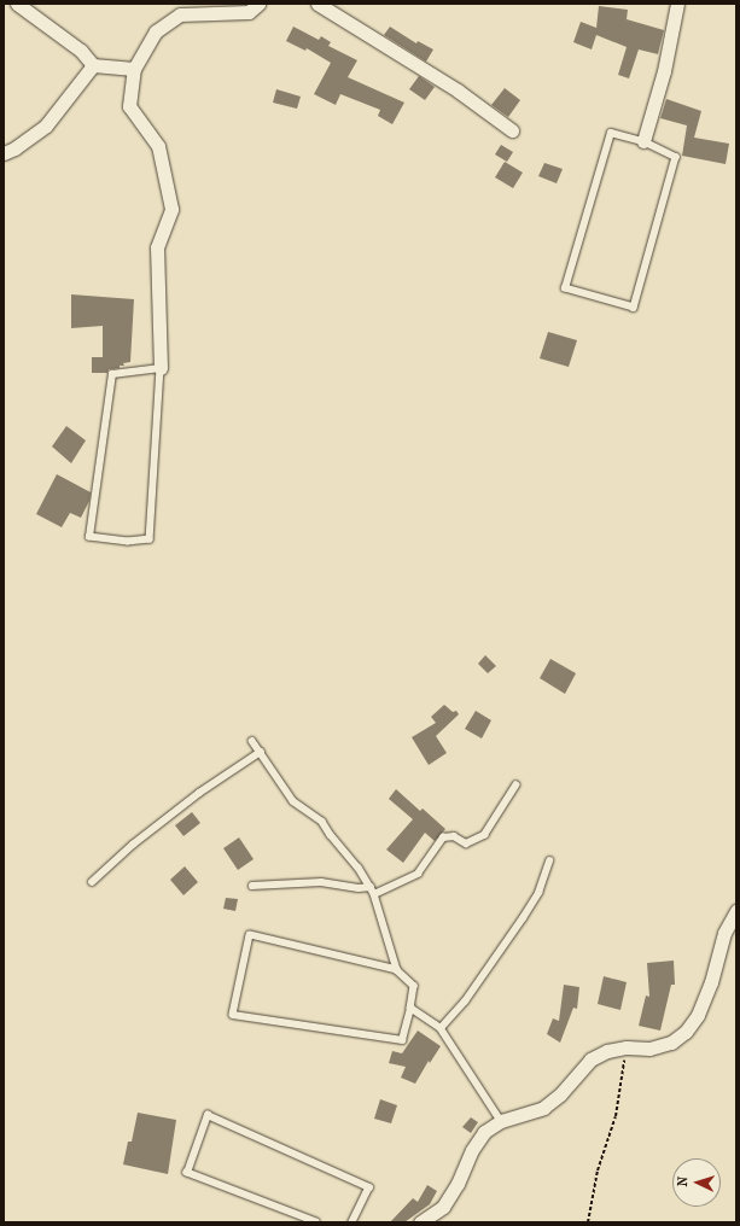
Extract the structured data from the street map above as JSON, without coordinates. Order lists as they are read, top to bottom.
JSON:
{
  "north": "left"
}
